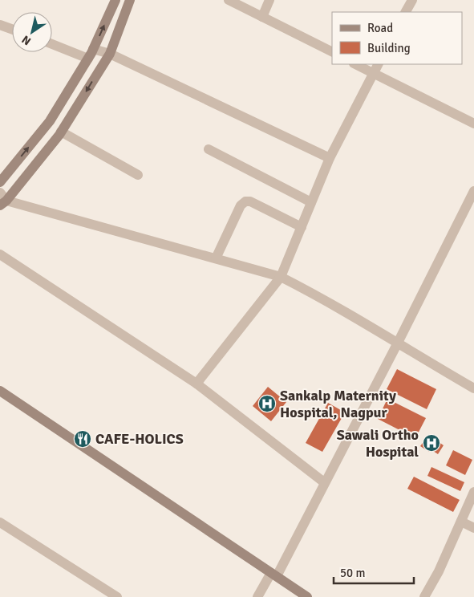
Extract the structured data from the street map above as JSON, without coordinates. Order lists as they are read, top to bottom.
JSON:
{
  "places": {
    "hospital": ["Sankalp Maternity Hospital, Nagpur", "Sawali Ortho Hospital"],
    "restaurant": ["CAFE-HOLICS"]
  },
  "legend": ["Road", "Building"],
  "scale_bar": "50 m",
  "north": "bottom left"
}
